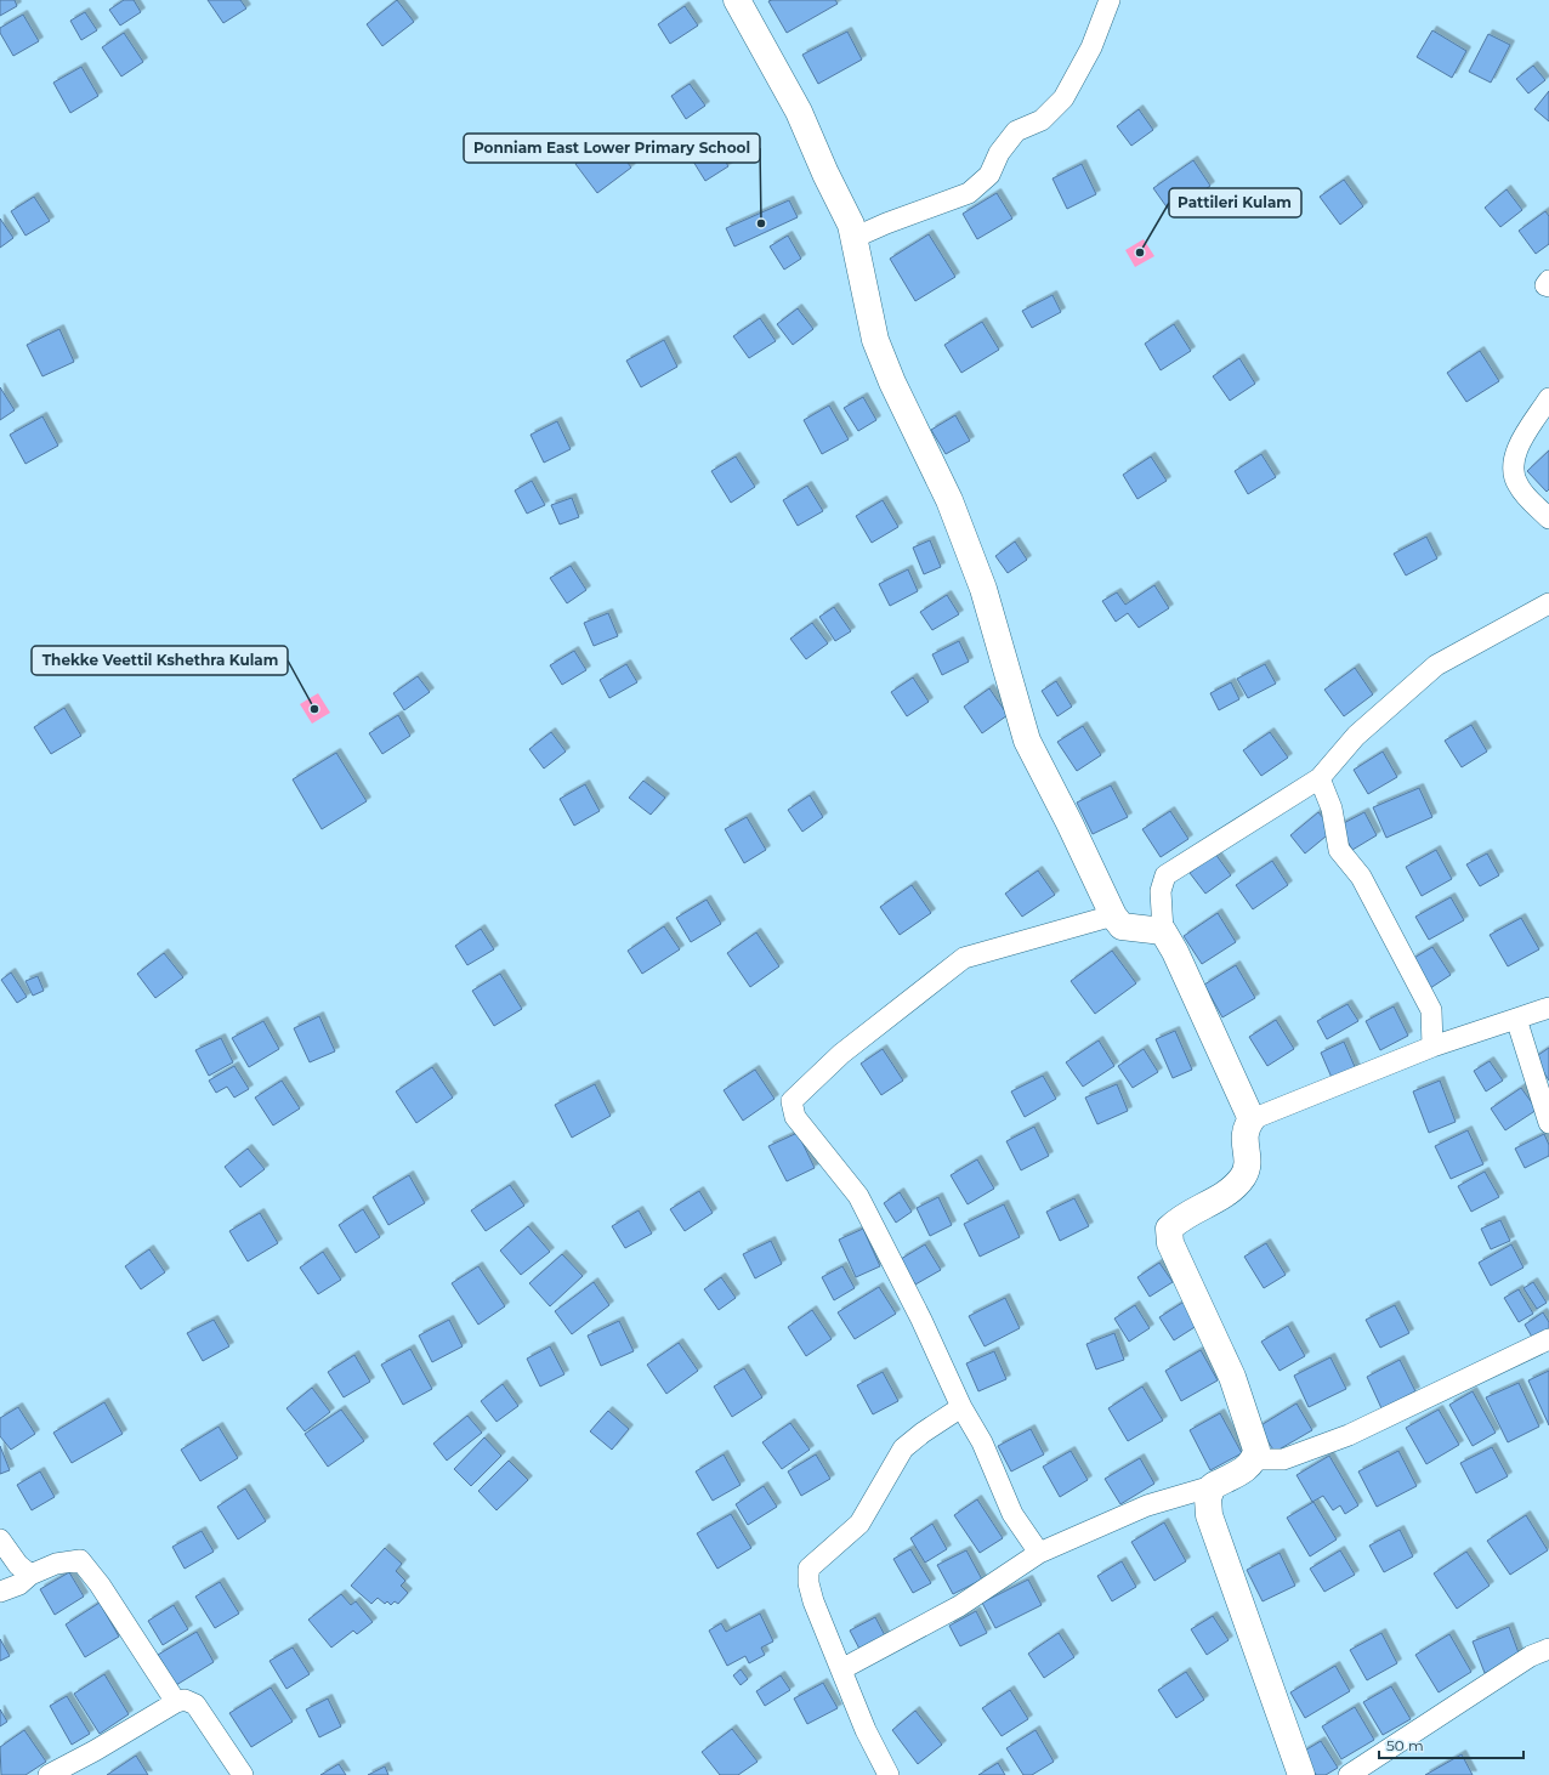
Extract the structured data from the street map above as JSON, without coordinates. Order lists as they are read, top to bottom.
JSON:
{
  "places": ["Ponniam East Lower Primary School", "Pattileri Kulam", "Thekke Veettil Kshethra Kulam"],
  "scale_bar": "50 m"
}
